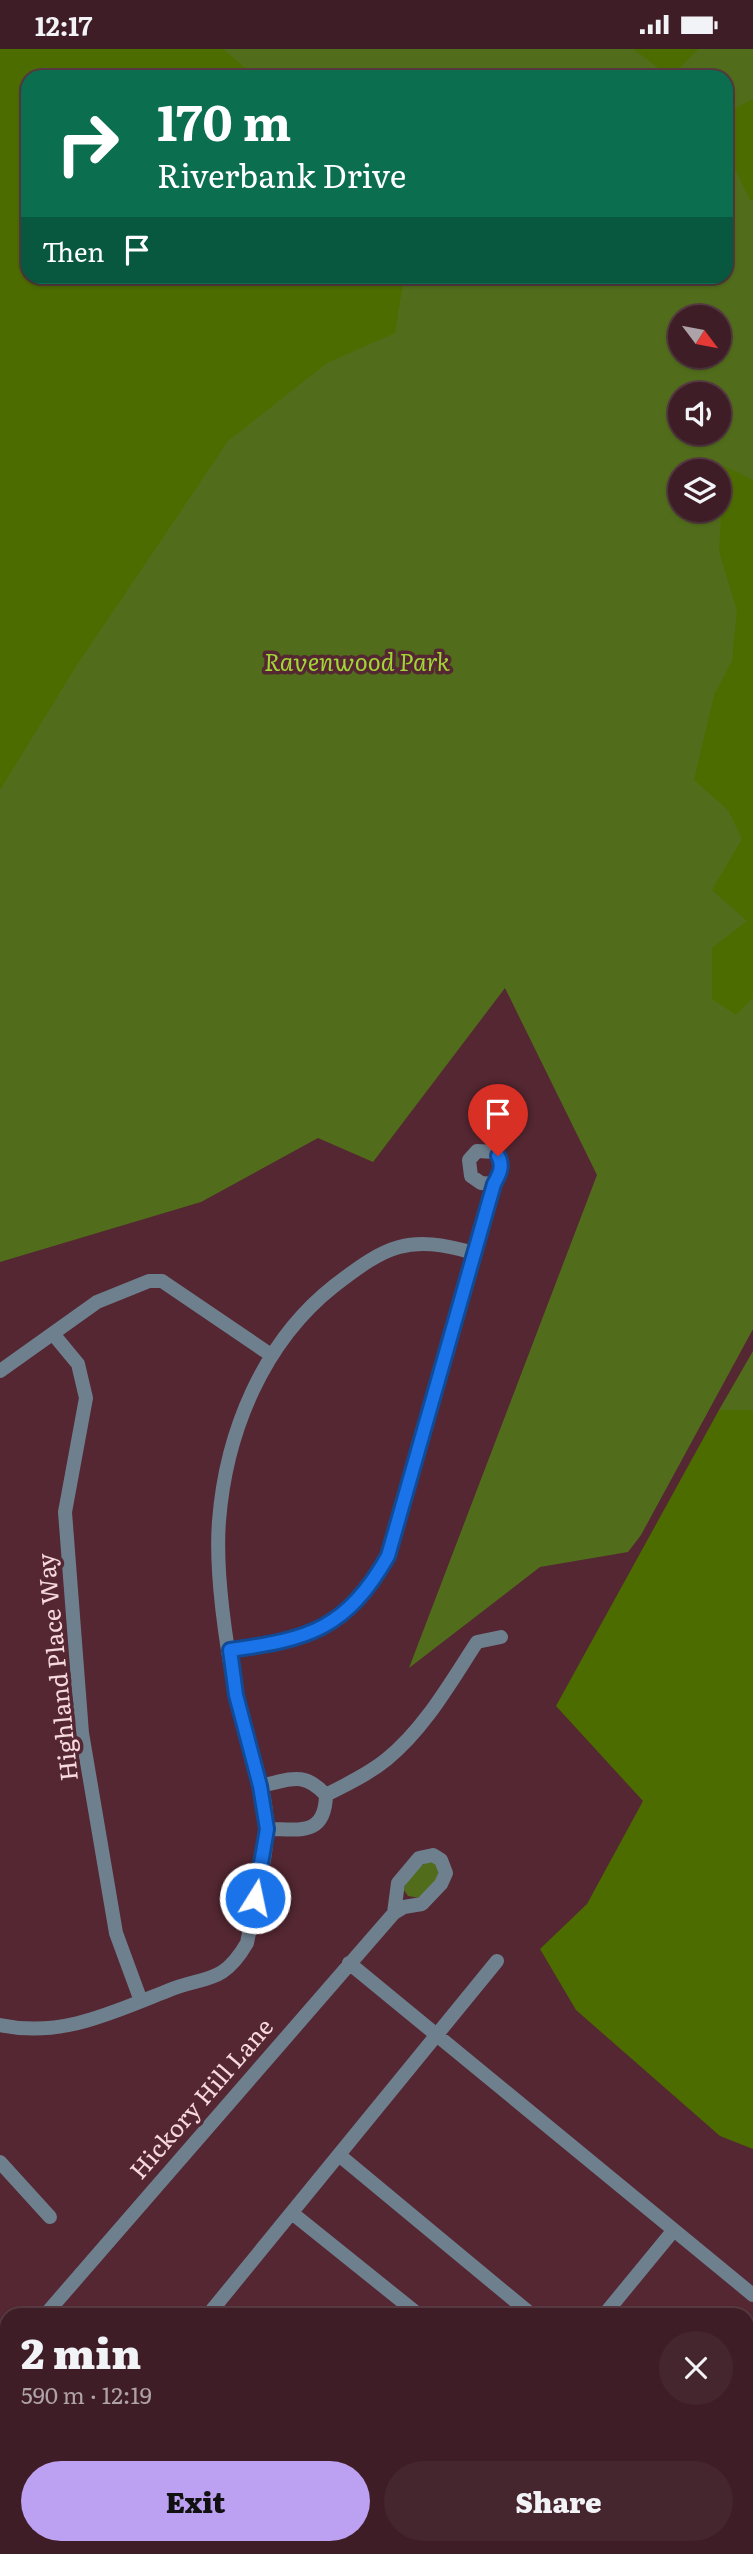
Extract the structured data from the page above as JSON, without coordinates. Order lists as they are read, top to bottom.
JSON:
{
  "streets": {
    "street": ["Highland Place Way", "Hickory Hill Lane"]
  },
  "parks": ["Ravenwood Park"],
  "north": "bottom right",
  "page": {
    "status": "12:17",
    "turn": ["170 m", "Riverbank Drive"],
    "then": "Then",
    "heading": ["2 min", "590 m · 12:19"],
    "buttons": ["Exit", "Share"]
  }
}
